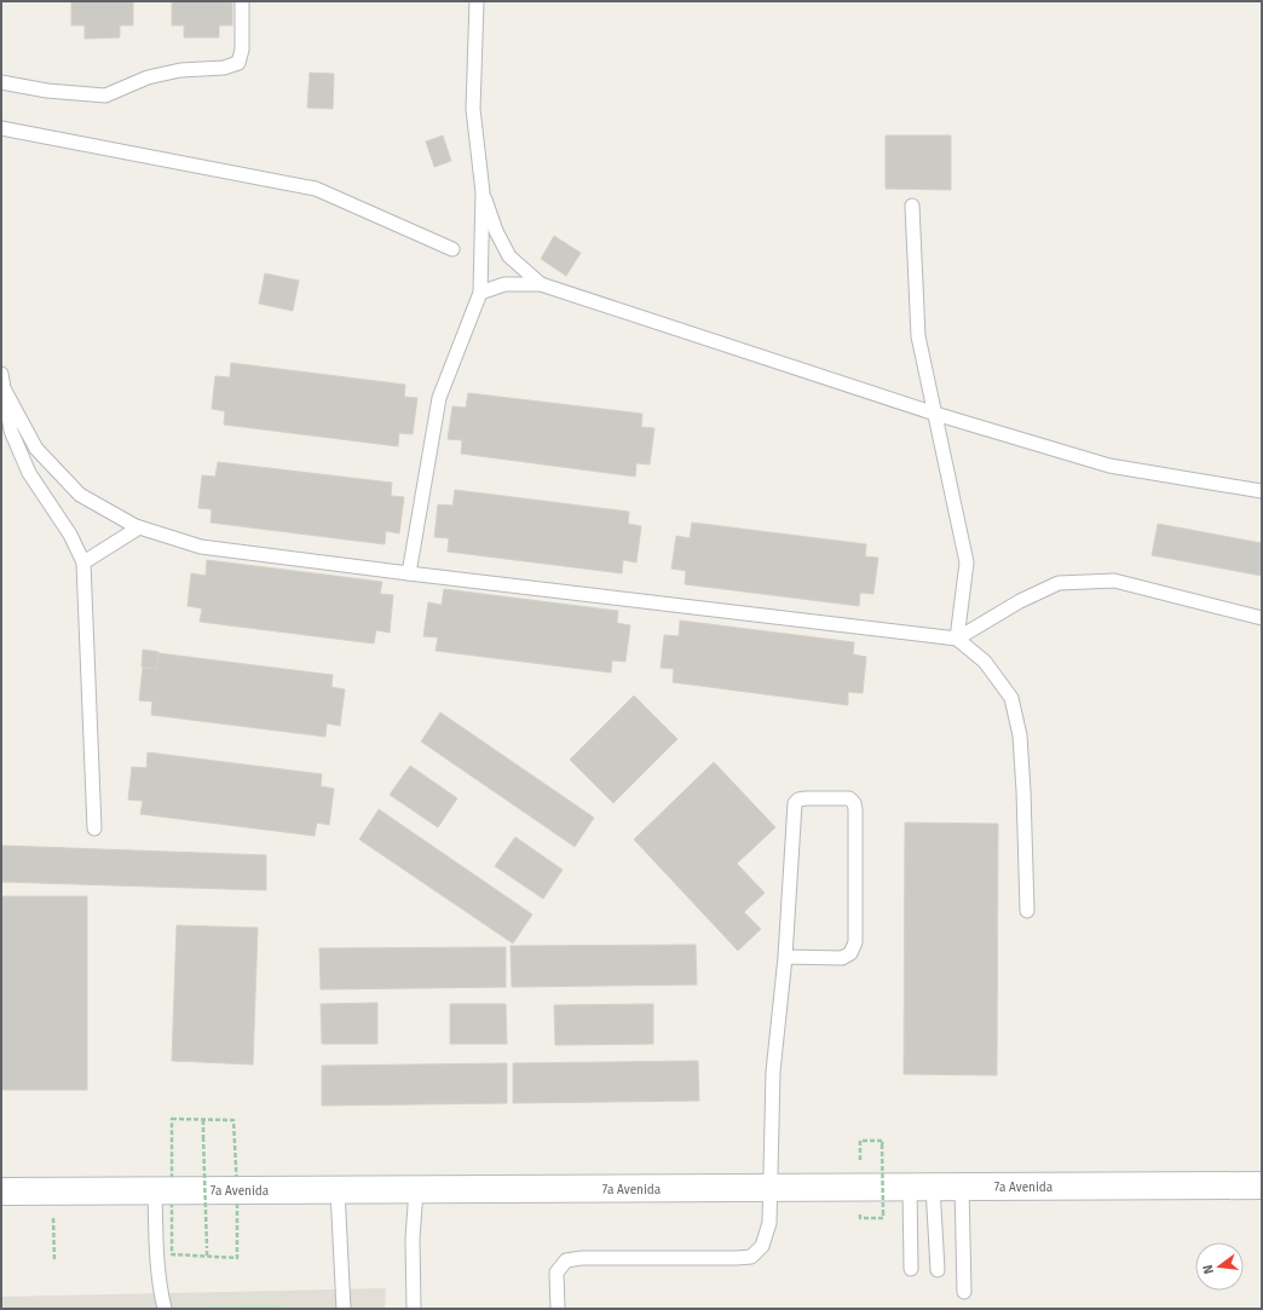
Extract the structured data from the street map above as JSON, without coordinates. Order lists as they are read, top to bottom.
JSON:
{
  "streets": {
    "main road": ["7a Avenida"]
  },
  "north": "left"
}
